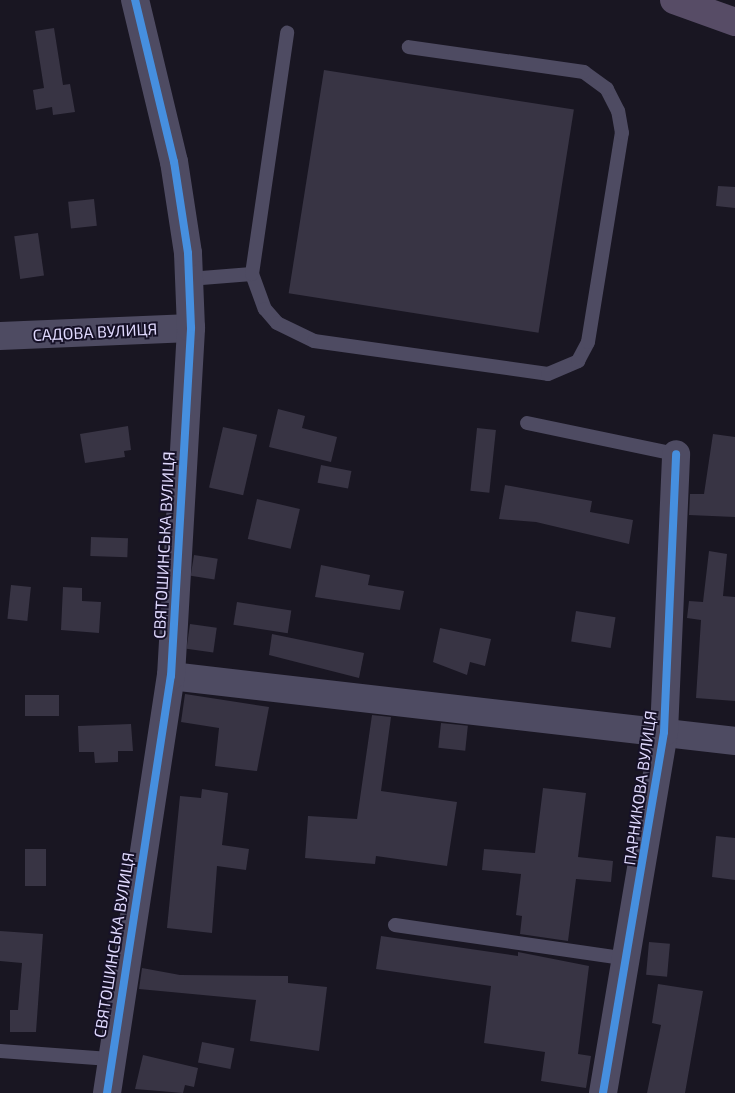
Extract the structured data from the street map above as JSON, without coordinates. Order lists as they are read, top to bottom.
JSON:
{
  "streets": {
    "street": ["САДОВА ВУЛИЦЯ", "СВЯТОШИНСЬКА ВУЛИЦЯ", "ПАРНИКОВА ВУЛИЦЯ"]
  },
  "crossings": [
    ["САДОВА ВУЛИЦЯ", "СВЯТОШИНСЬКА ВУЛИЦЯ"]
  ]
}
